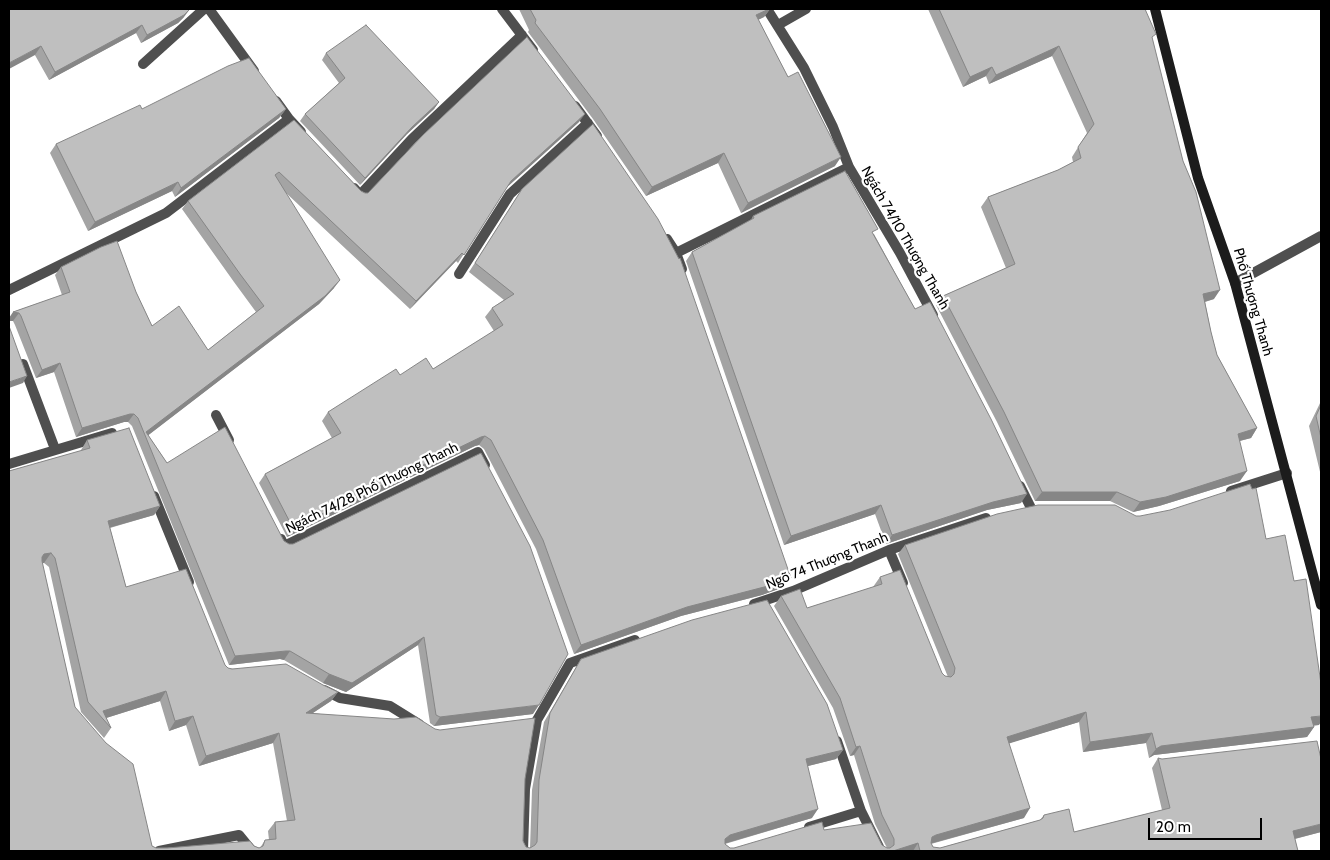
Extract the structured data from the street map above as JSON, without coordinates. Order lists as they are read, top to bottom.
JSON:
{
  "streets": {
    "street": [
      "Ngách 74/10 Thượng Thanh",
      "Phố Thượng Thanh",
      "Ngách 74/28 Phố Thượng Thanh",
      "Ngõ 74 Thượng Thanh"
    ]
  },
  "scale_bar": "20 m"
}
